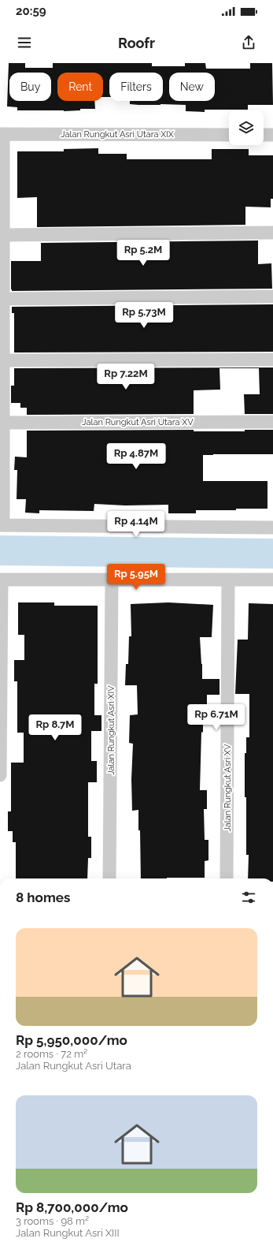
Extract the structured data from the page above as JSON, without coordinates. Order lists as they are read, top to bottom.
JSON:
{
  "streets": {
    "street": [
      "Jalan Rungkut Asri Utara XIX",
      "Jalan Rungkut Asri Utara XV",
      "Jalan Rungkut Asri XIV",
      "Jalan Rungkut Asri XV"
    ]
  },
  "page": {
    "status": "20:59",
    "header": "Roofr",
    "chip": [
      "Buy",
      "Rent",
      "Filters",
      "New"
    ],
    "price": [
      "Rp 5.2M",
      "Rp 5.73M",
      "Rp 7.22M",
      "Rp 4.87M",
      "Rp 4.14M",
      "Rp 5.95M",
      "Rp 6.71M",
      "Rp 8.7M"
    ],
    "heading": "8 homes",
    "list": [
      {
        "name": "Rp 5,950,000/mo",
        "note": "2 rooms · 72 m² · Jalan Rungkut Asri Utara"
      },
      {
        "name": "Rp 8,700,000/mo",
        "note": "3 rooms · 98 m² · Jalan Rungkut Asri XIII"
      }
    ]
  }
}
